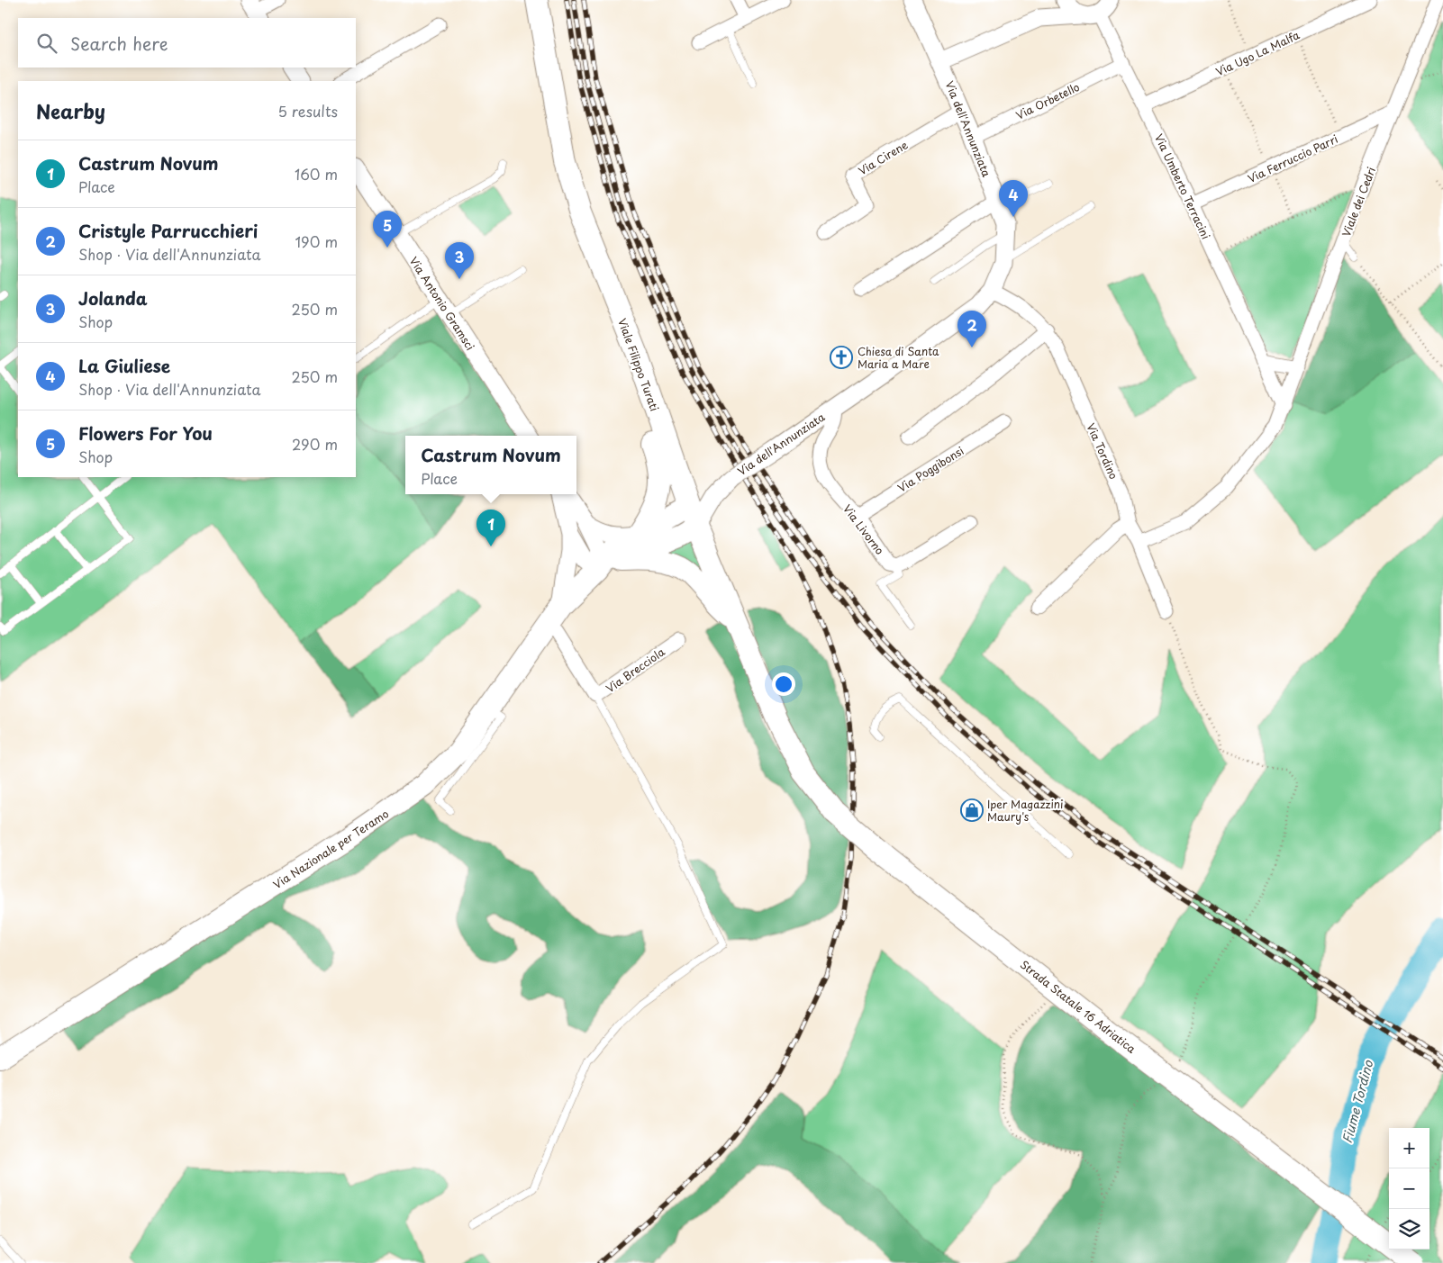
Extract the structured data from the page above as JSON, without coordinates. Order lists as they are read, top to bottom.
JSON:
{
  "streets": {
    "main road": ["Viale Filippo Turati", "Via Nazionale per Teramo", "Strada Statale 16 Adriatica"],
    "street": [
      "Via Ugo La Malfa",
      "Via Orbetello",
      "Via dell'Annunziata",
      "Via Cirene",
      "Via Ferruccio Parri",
      "Via Umberto Terracini",
      "Viale dei Cedri",
      "Via Antonio Gramsci",
      "Via Tordino",
      "Via Poggibonsi",
      "Via Livorno",
      "Via Brecciola"
    ]
  },
  "crossings": [
    ["Via Ugo La Malfa", "Via Umberto Terracini"],
    ["Via Orbetello", "Via dell'Annunziata"],
    ["Via Orbetello", "Via Umberto Terracini"],
    ["Via dell'Annunziata", "Via Cirene"],
    ["Via dell'Annunziata", "Viale Filippo Turati"],
    ["Via dell'Annunziata", "Via Tordino"],
    ["Via dell'Annunziata", "Via Livorno"],
    ["Via dell'Annunziata", "Via Nazionale per Teramo"],
    ["Via Ferruccio Parri", "Via Umberto Terracini"],
    ["Via Ferruccio Parri", "Viale dei Cedri"],
    ["Via Umberto Terracini", "Viale dei Cedri"],
    ["Viale Filippo Turati", "Via Nazionale per Teramo"],
    ["Viale Filippo Turati", "Strada Statale 16 Adriatica"],
    ["Via Poggibonsi", "Via Livorno"],
    ["Via Brecciola", "Via Nazionale per Teramo"]
  ],
  "water": ["Fiume Tordino"],
  "places": {
    "church": ["Chiesa di Santa Maria a Mare"],
    "shop": ["Iper Magazzini Maury's"]
  },
  "page": {
    "search": "Search here",
    "heading": ["Nearby", "5 results"],
    "list": [
      {
        "mark": "1",
        "name": "Castrum Novum",
        "note": "Place",
        "value": "160 m"
      },
      {
        "mark": "2",
        "name": "Cristyle Parrucchieri",
        "note": "Shop · Via dell'Annunziata",
        "value": "190 m"
      },
      {
        "mark": "3",
        "name": "Jolanda",
        "note": "Shop",
        "value": "250 m"
      },
      {
        "mark": "4",
        "name": "La Giuliese",
        "note": "Shop · Via dell'Annunziata",
        "value": "250 m"
      },
      {
        "mark": "5",
        "name": "Flowers For You",
        "note": "Shop",
        "value": "290 m"
      }
    ],
    "pins": [
      "4",
      "5",
      "3",
      "2",
      "1"
    ],
    "popup": ["Castrum Novum", "Place"],
    "map_buttons": ["+", "−"]
  }
}
